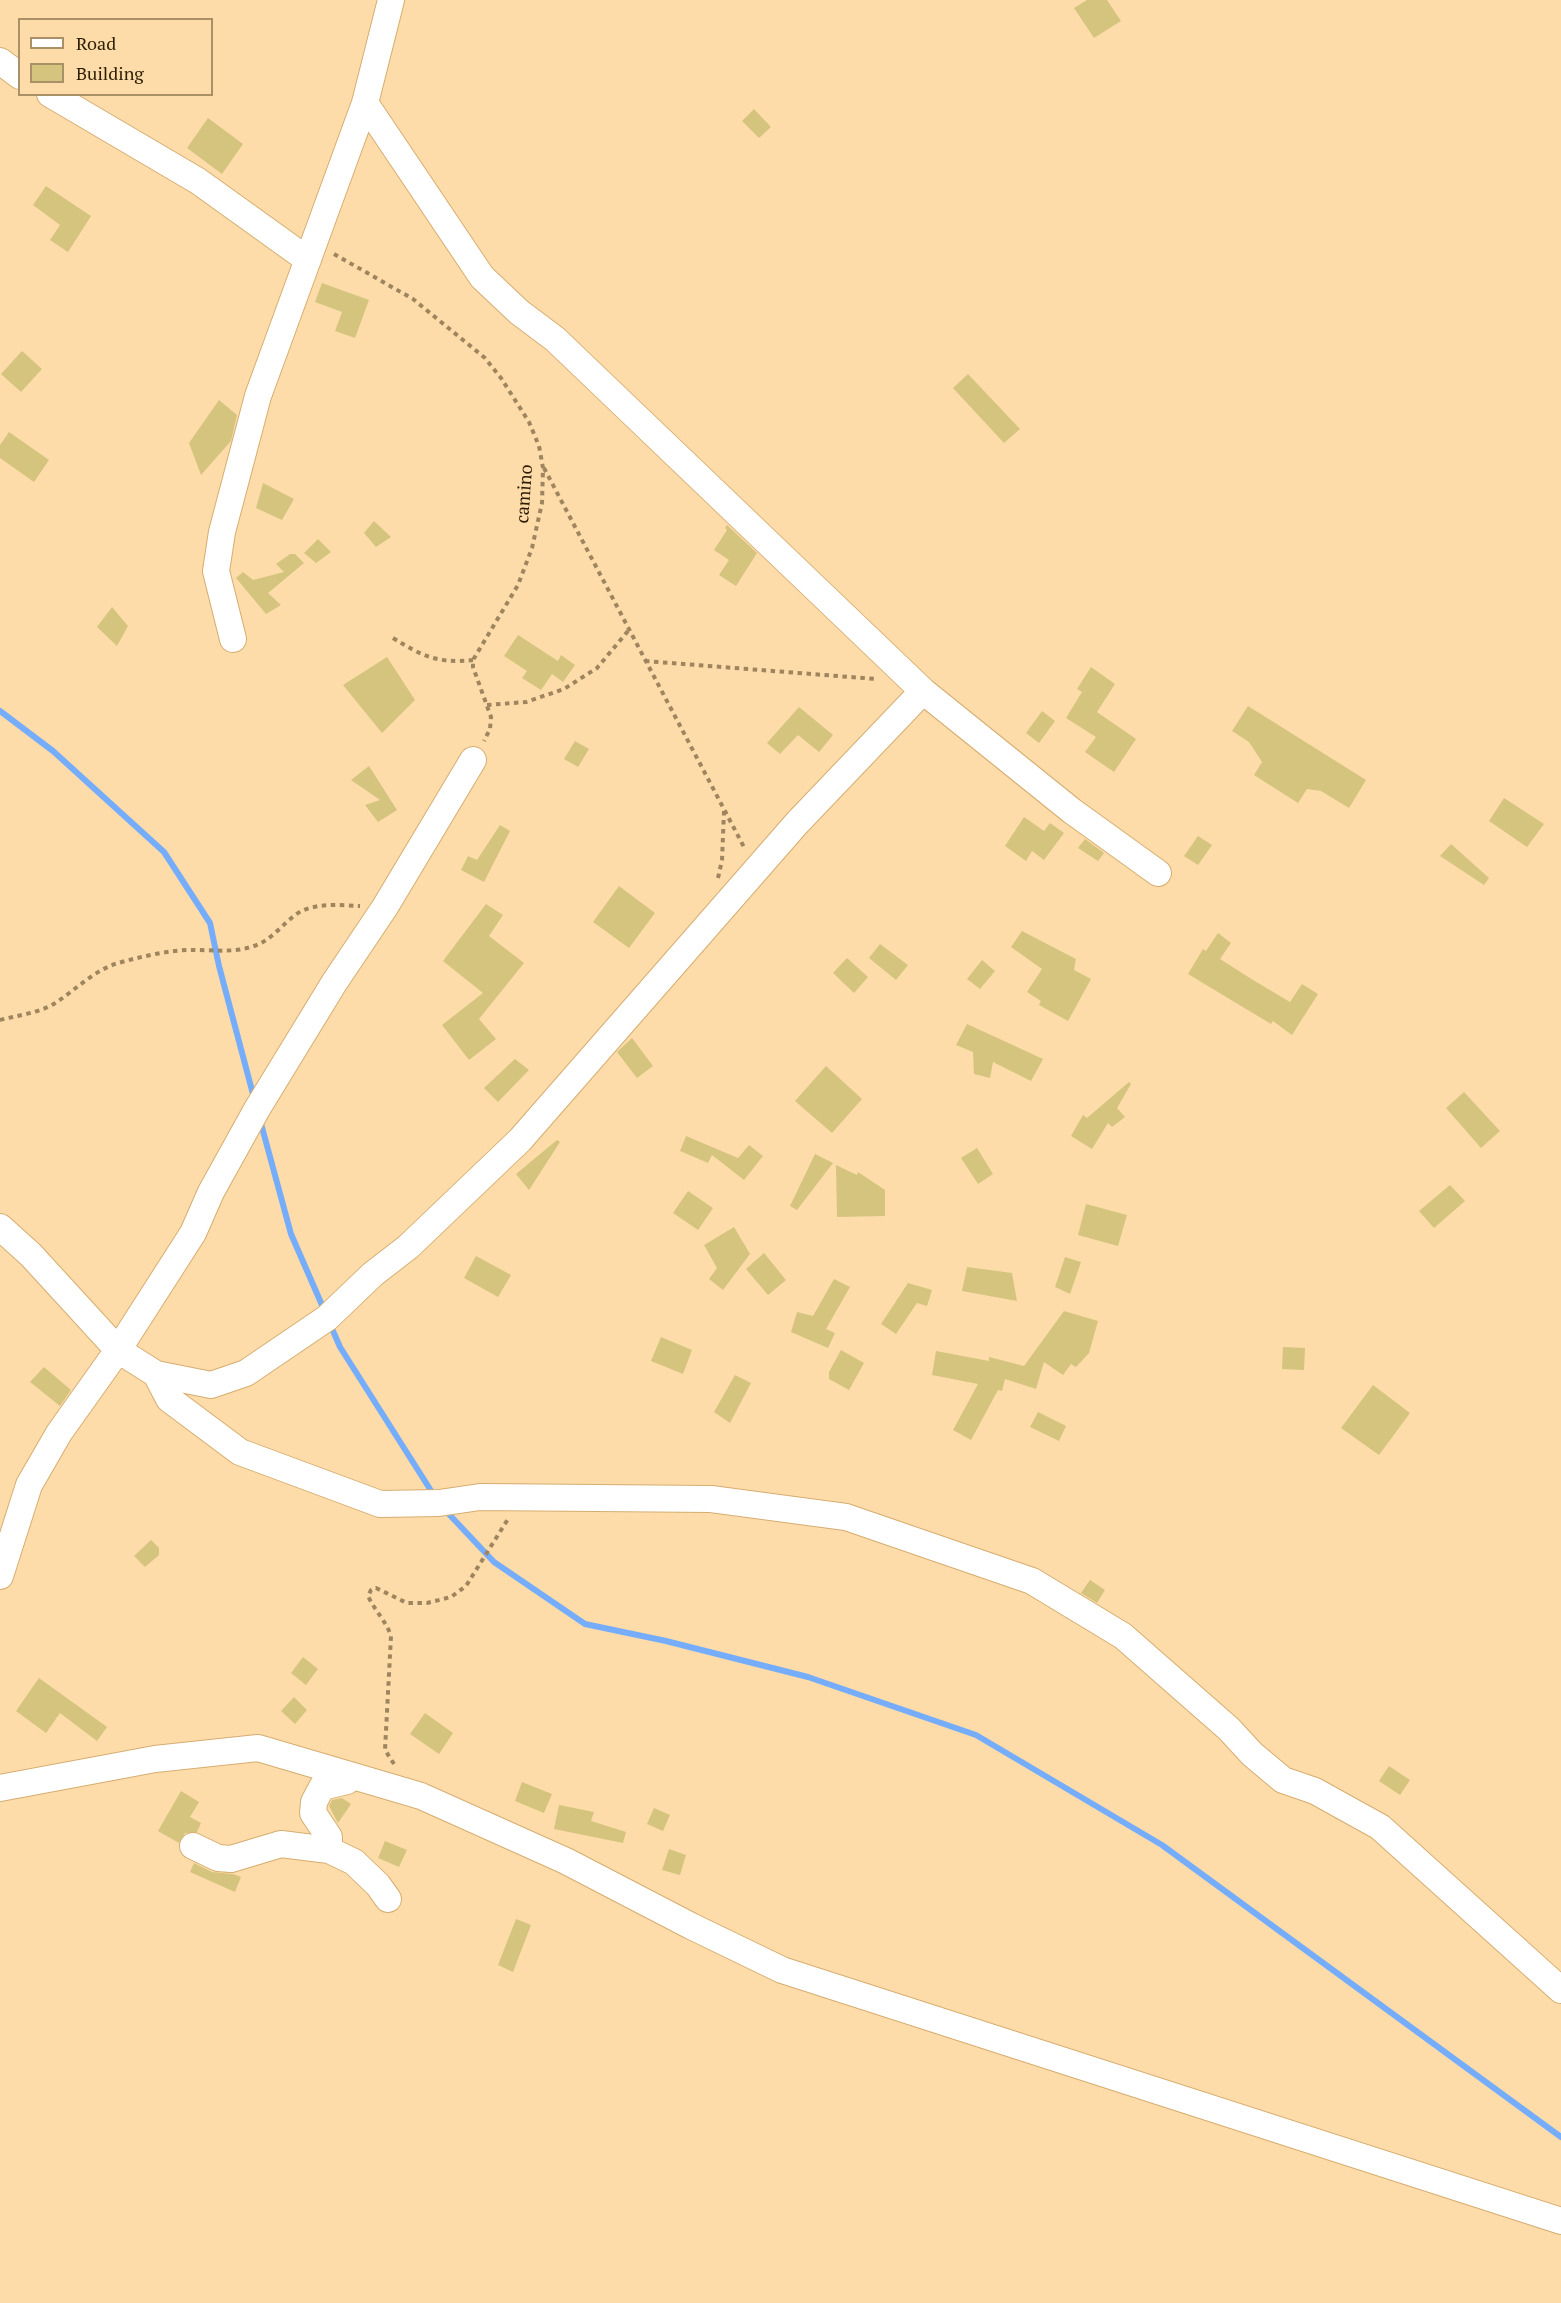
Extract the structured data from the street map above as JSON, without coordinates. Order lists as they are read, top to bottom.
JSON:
{
  "streets": {
    "path": ["camino"]
  },
  "legend": ["Road", "Building"]
}
